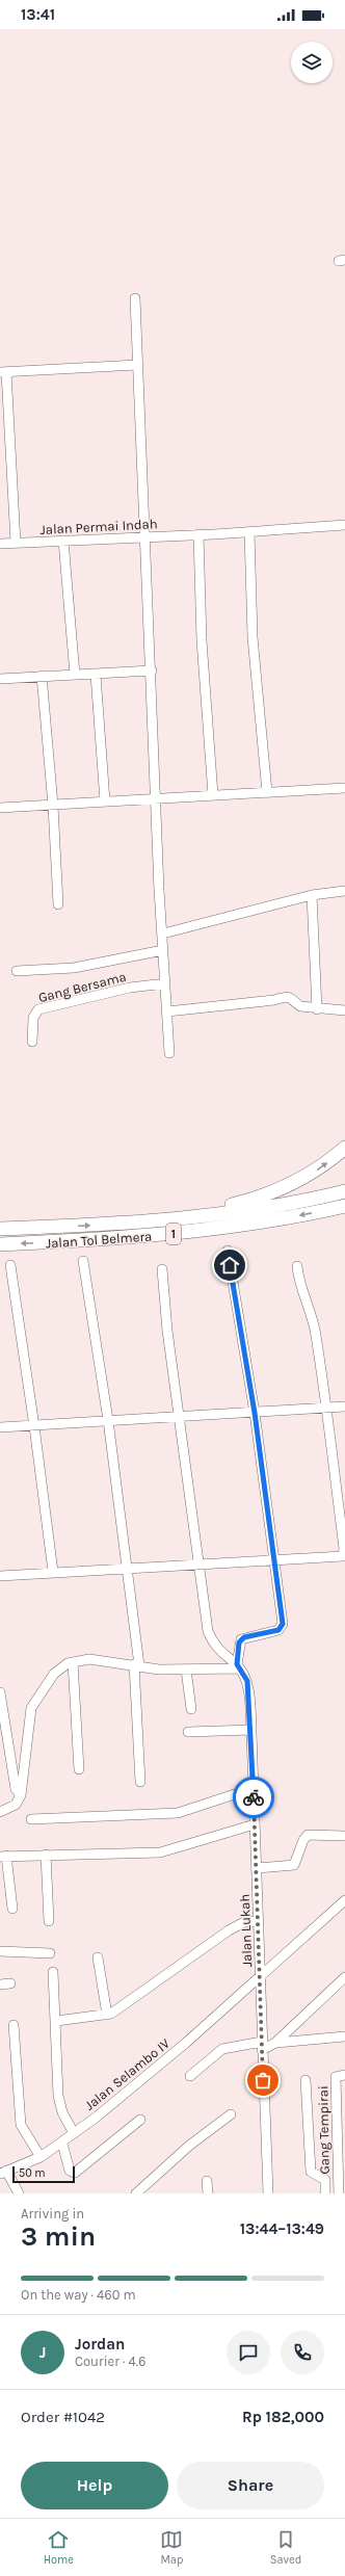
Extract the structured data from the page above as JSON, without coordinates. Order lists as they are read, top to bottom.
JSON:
{
  "streets": {
    "highway": ["1", "Jalan Tol Belmera"],
    "street": [
      "Jalan Permai Indah",
      "Gang Bersama",
      "Jalan Lukah",
      "Jalan Selambo IV",
      "Gang Tempirai"
    ]
  },
  "crossings": [
    ["Jalan Lukah", "Jalan Selambo IV"]
  ],
  "scale_bar": "50 m",
  "page": {
    "status": "13:41",
    "scale": "50 m",
    "heading": ["3 min", "Arriving in", "13:44–13:49"],
    "panel": [
      "Jordan",
      "Courier · 4.6",
      "Order #1042",
      "Rp 182,000"
    ],
    "bar": "On the way · 460 m",
    "round": "J",
    "buttons": ["Help", "Share"],
    "tabs": ["Home", "Map", "Saved"]
  }
}
